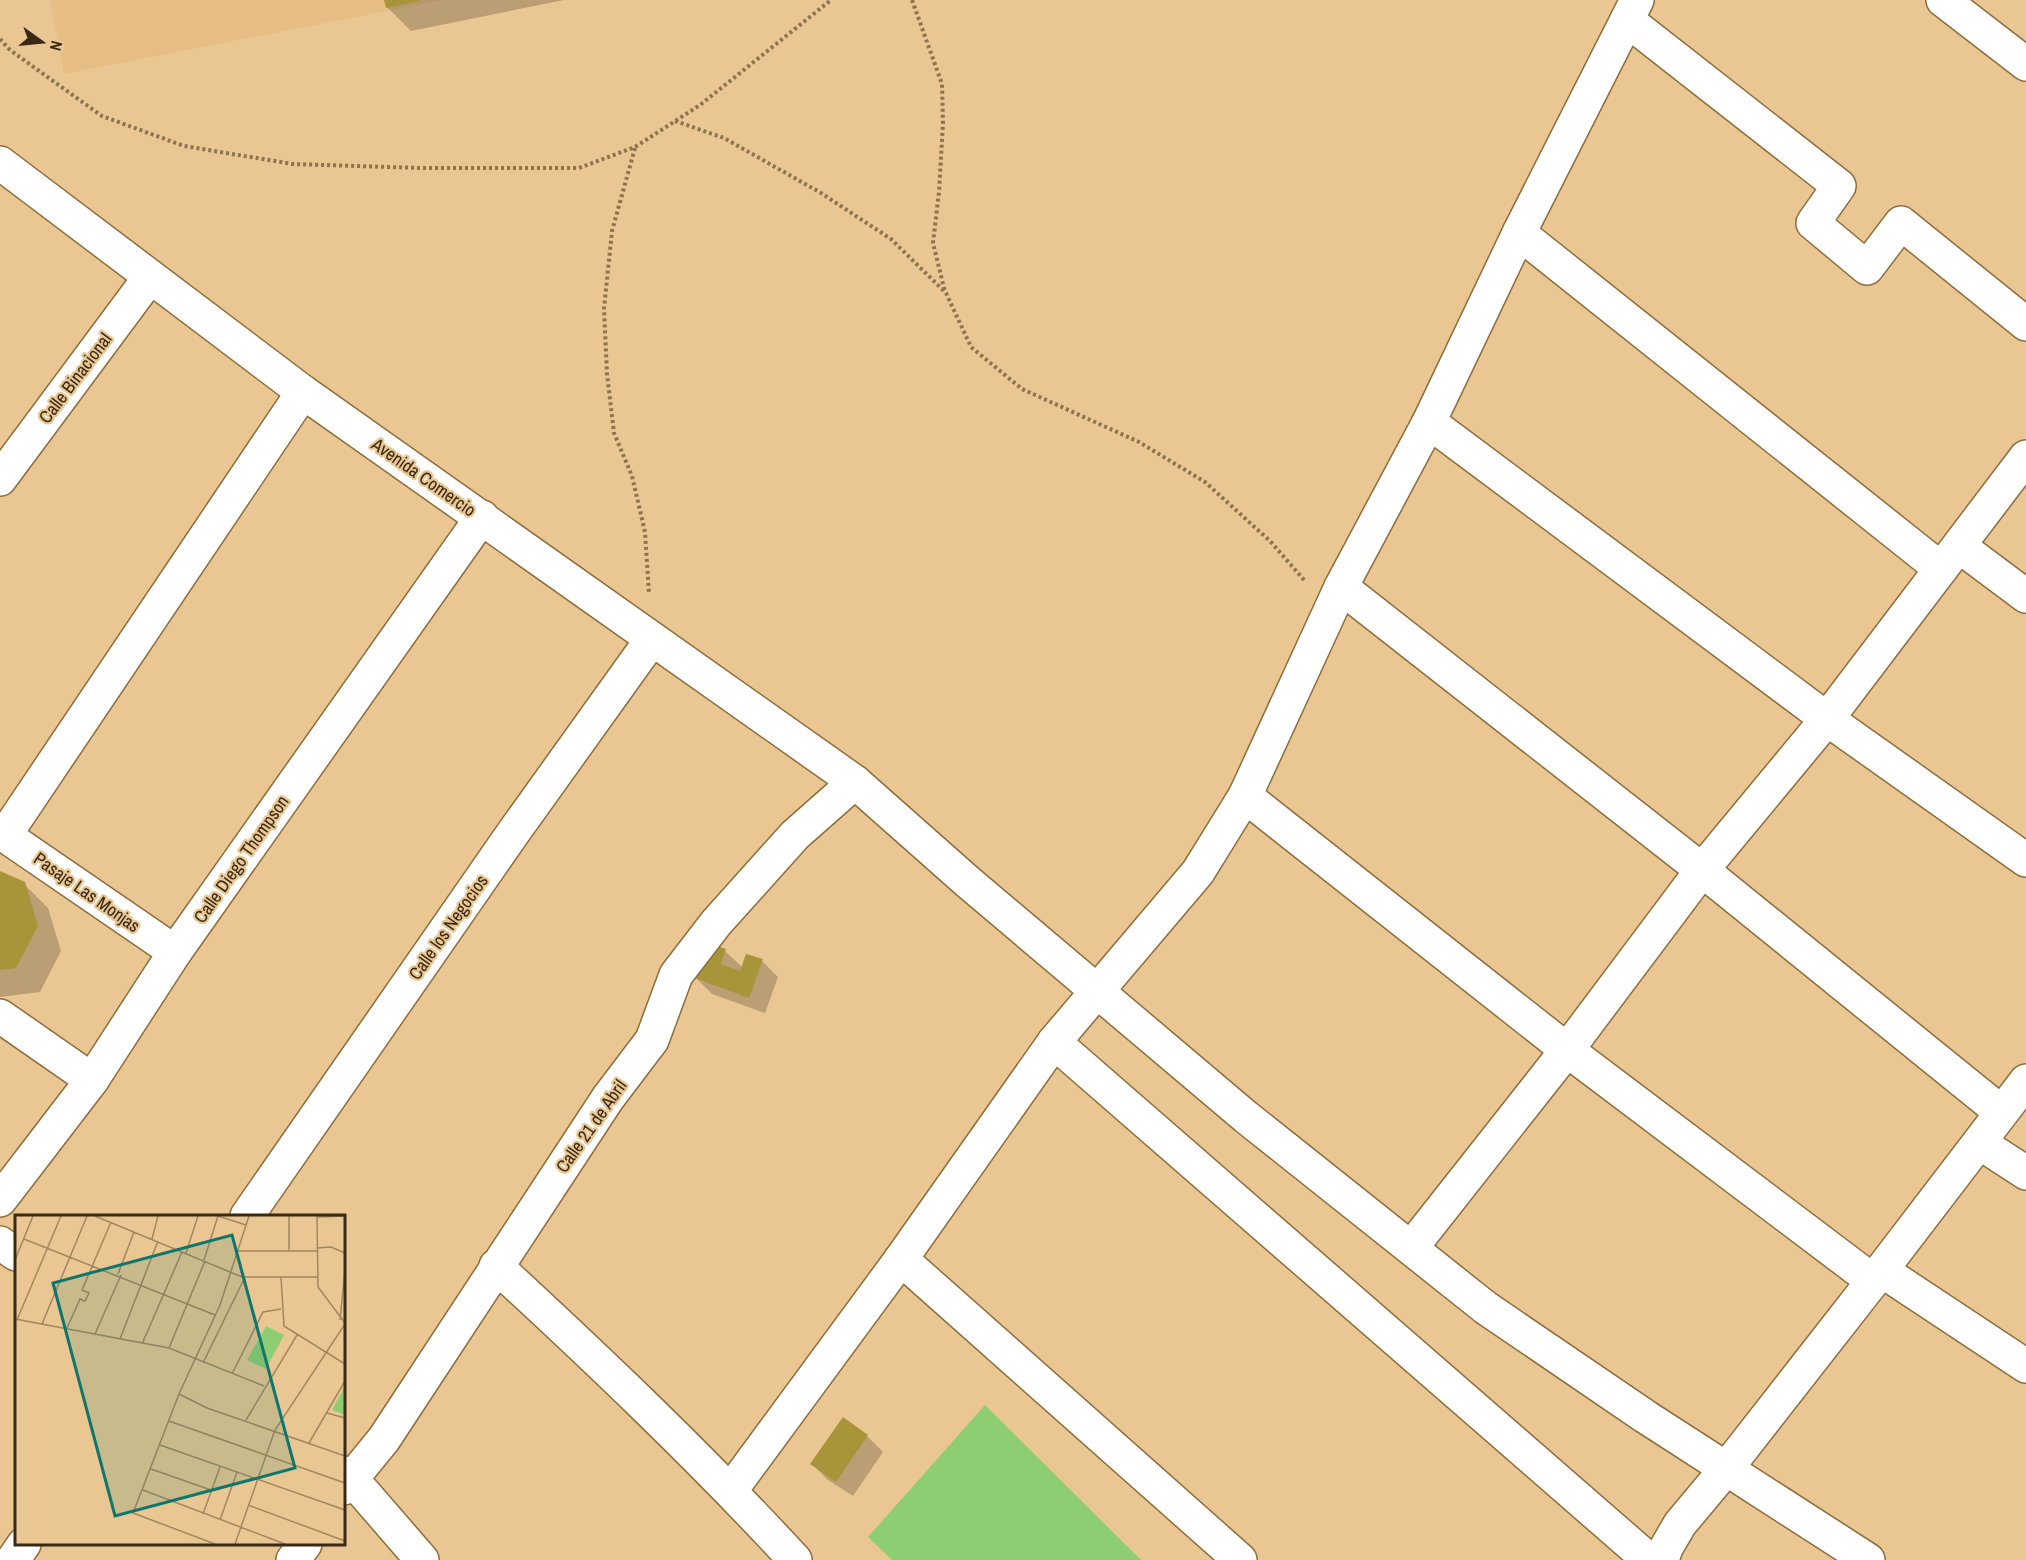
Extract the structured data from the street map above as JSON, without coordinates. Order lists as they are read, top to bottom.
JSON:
{
  "streets": {
    "street": [
      "Calle Binacional",
      "Avenida Comercio",
      "Calle Diego Thompson",
      "Pasaje Las Monjas",
      "Calle los Negocios",
      "Calle 21 de Abril"
    ]
  },
  "crossings": [
    ["Calle Binacional", "Avenida Comercio"],
    ["Avenida Comercio", "Calle Diego Thompson"],
    ["Avenida Comercio", "Calle los Negocios"],
    ["Avenida Comercio", "Calle 21 de Abril"],
    ["Calle Diego Thompson", "Pasaje Las Monjas"]
  ],
  "north": "right"
}
